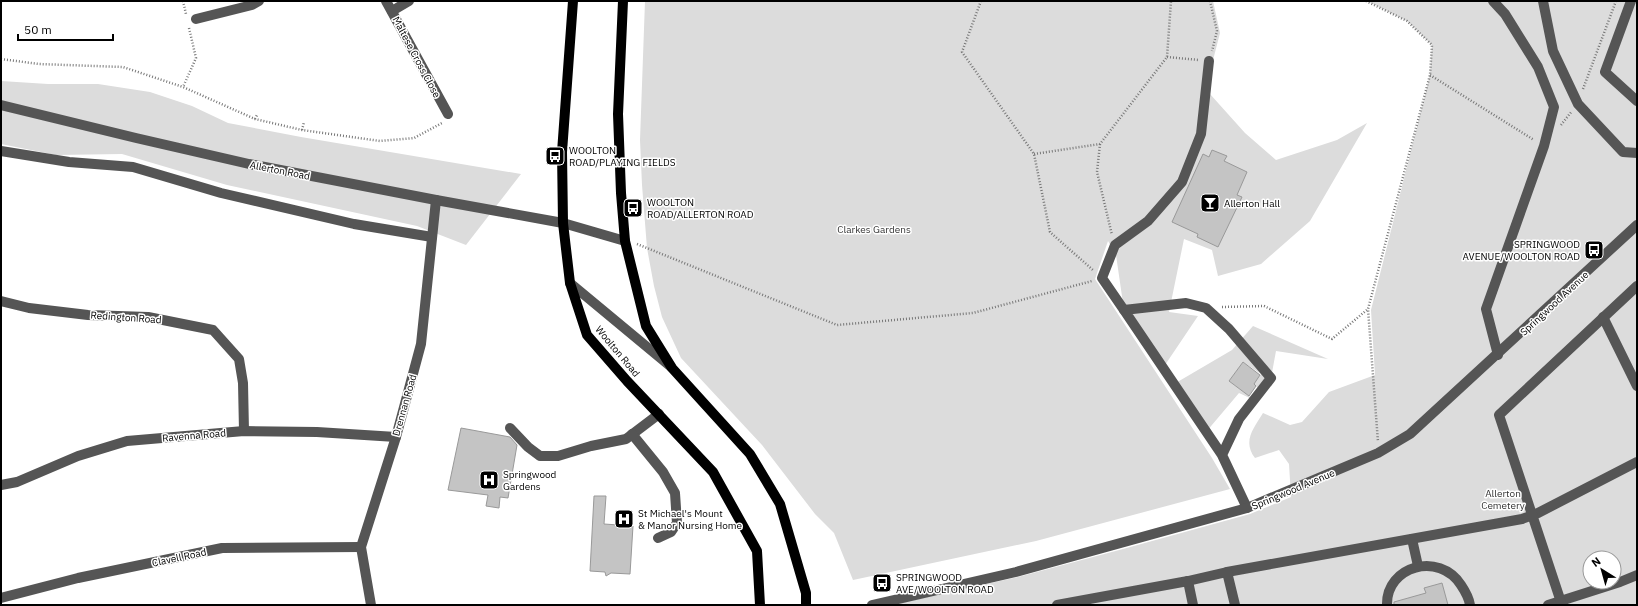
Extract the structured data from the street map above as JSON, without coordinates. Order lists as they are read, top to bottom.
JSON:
{
  "streets": {
    "main road": ["Woolton Road"],
    "street": [
      "Maltese Cross Close",
      "Allerton Road",
      "Springwood Avenue",
      "Redington Road",
      "Drennan Road",
      "Ravenna Road",
      "Clavell Road"
    ]
  },
  "crossings": [
    ["Allerton Road", "Woolton Road"],
    ["Allerton Road", "Drennan Road"],
    ["Redington Road", "Ravenna Road"],
    ["Drennan Road", "Ravenna Road"],
    ["Drennan Road", "Clavell Road"]
  ],
  "parks": ["Clarkes Gardens", "Allerton Cemetery"],
  "places": {
    "bus stop": [
      "WOOLTON ROAD/PLAYING FIELDS",
      "WOOLTON ROAD/ALLERTON ROAD",
      "SPRINGWOOD AVENUE/WOOLTON ROAD",
      "SPRINGWOOD AVE/WOOLTON ROAD"
    ],
    "bar": ["Allerton Hall"],
    "hospital": ["Springwood Gardens", "St Michael's Mount & Manor Nursing Home"]
  },
  "scale_bar": "50 m",
  "north": "top left"
}
